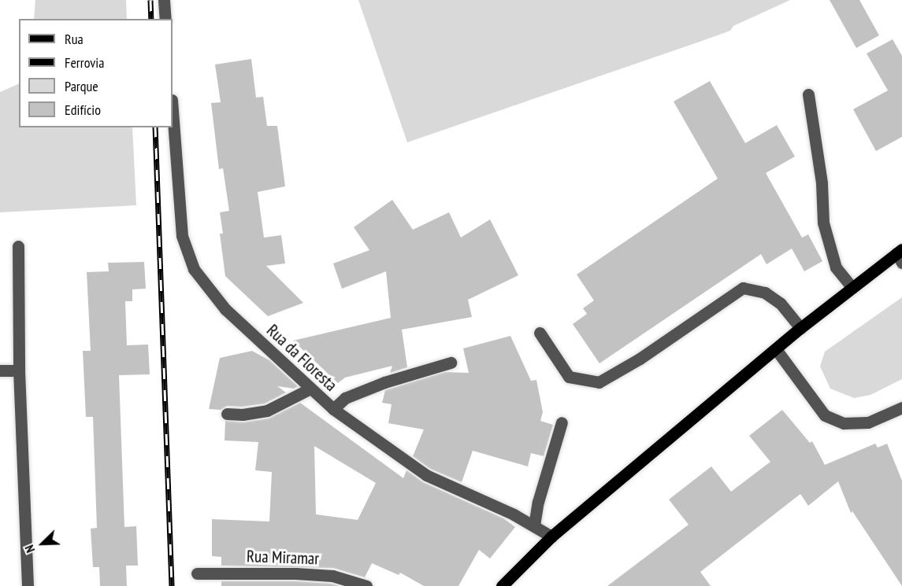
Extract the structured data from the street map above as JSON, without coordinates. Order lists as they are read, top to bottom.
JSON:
{
  "streets": {
    "street": ["Rua da Floresta", "Rua Miramar"]
  },
  "legend": [
    "Rua",
    "Ferrovia",
    "Parque",
    "Edifício"
  ],
  "north": "bottom left"
}
